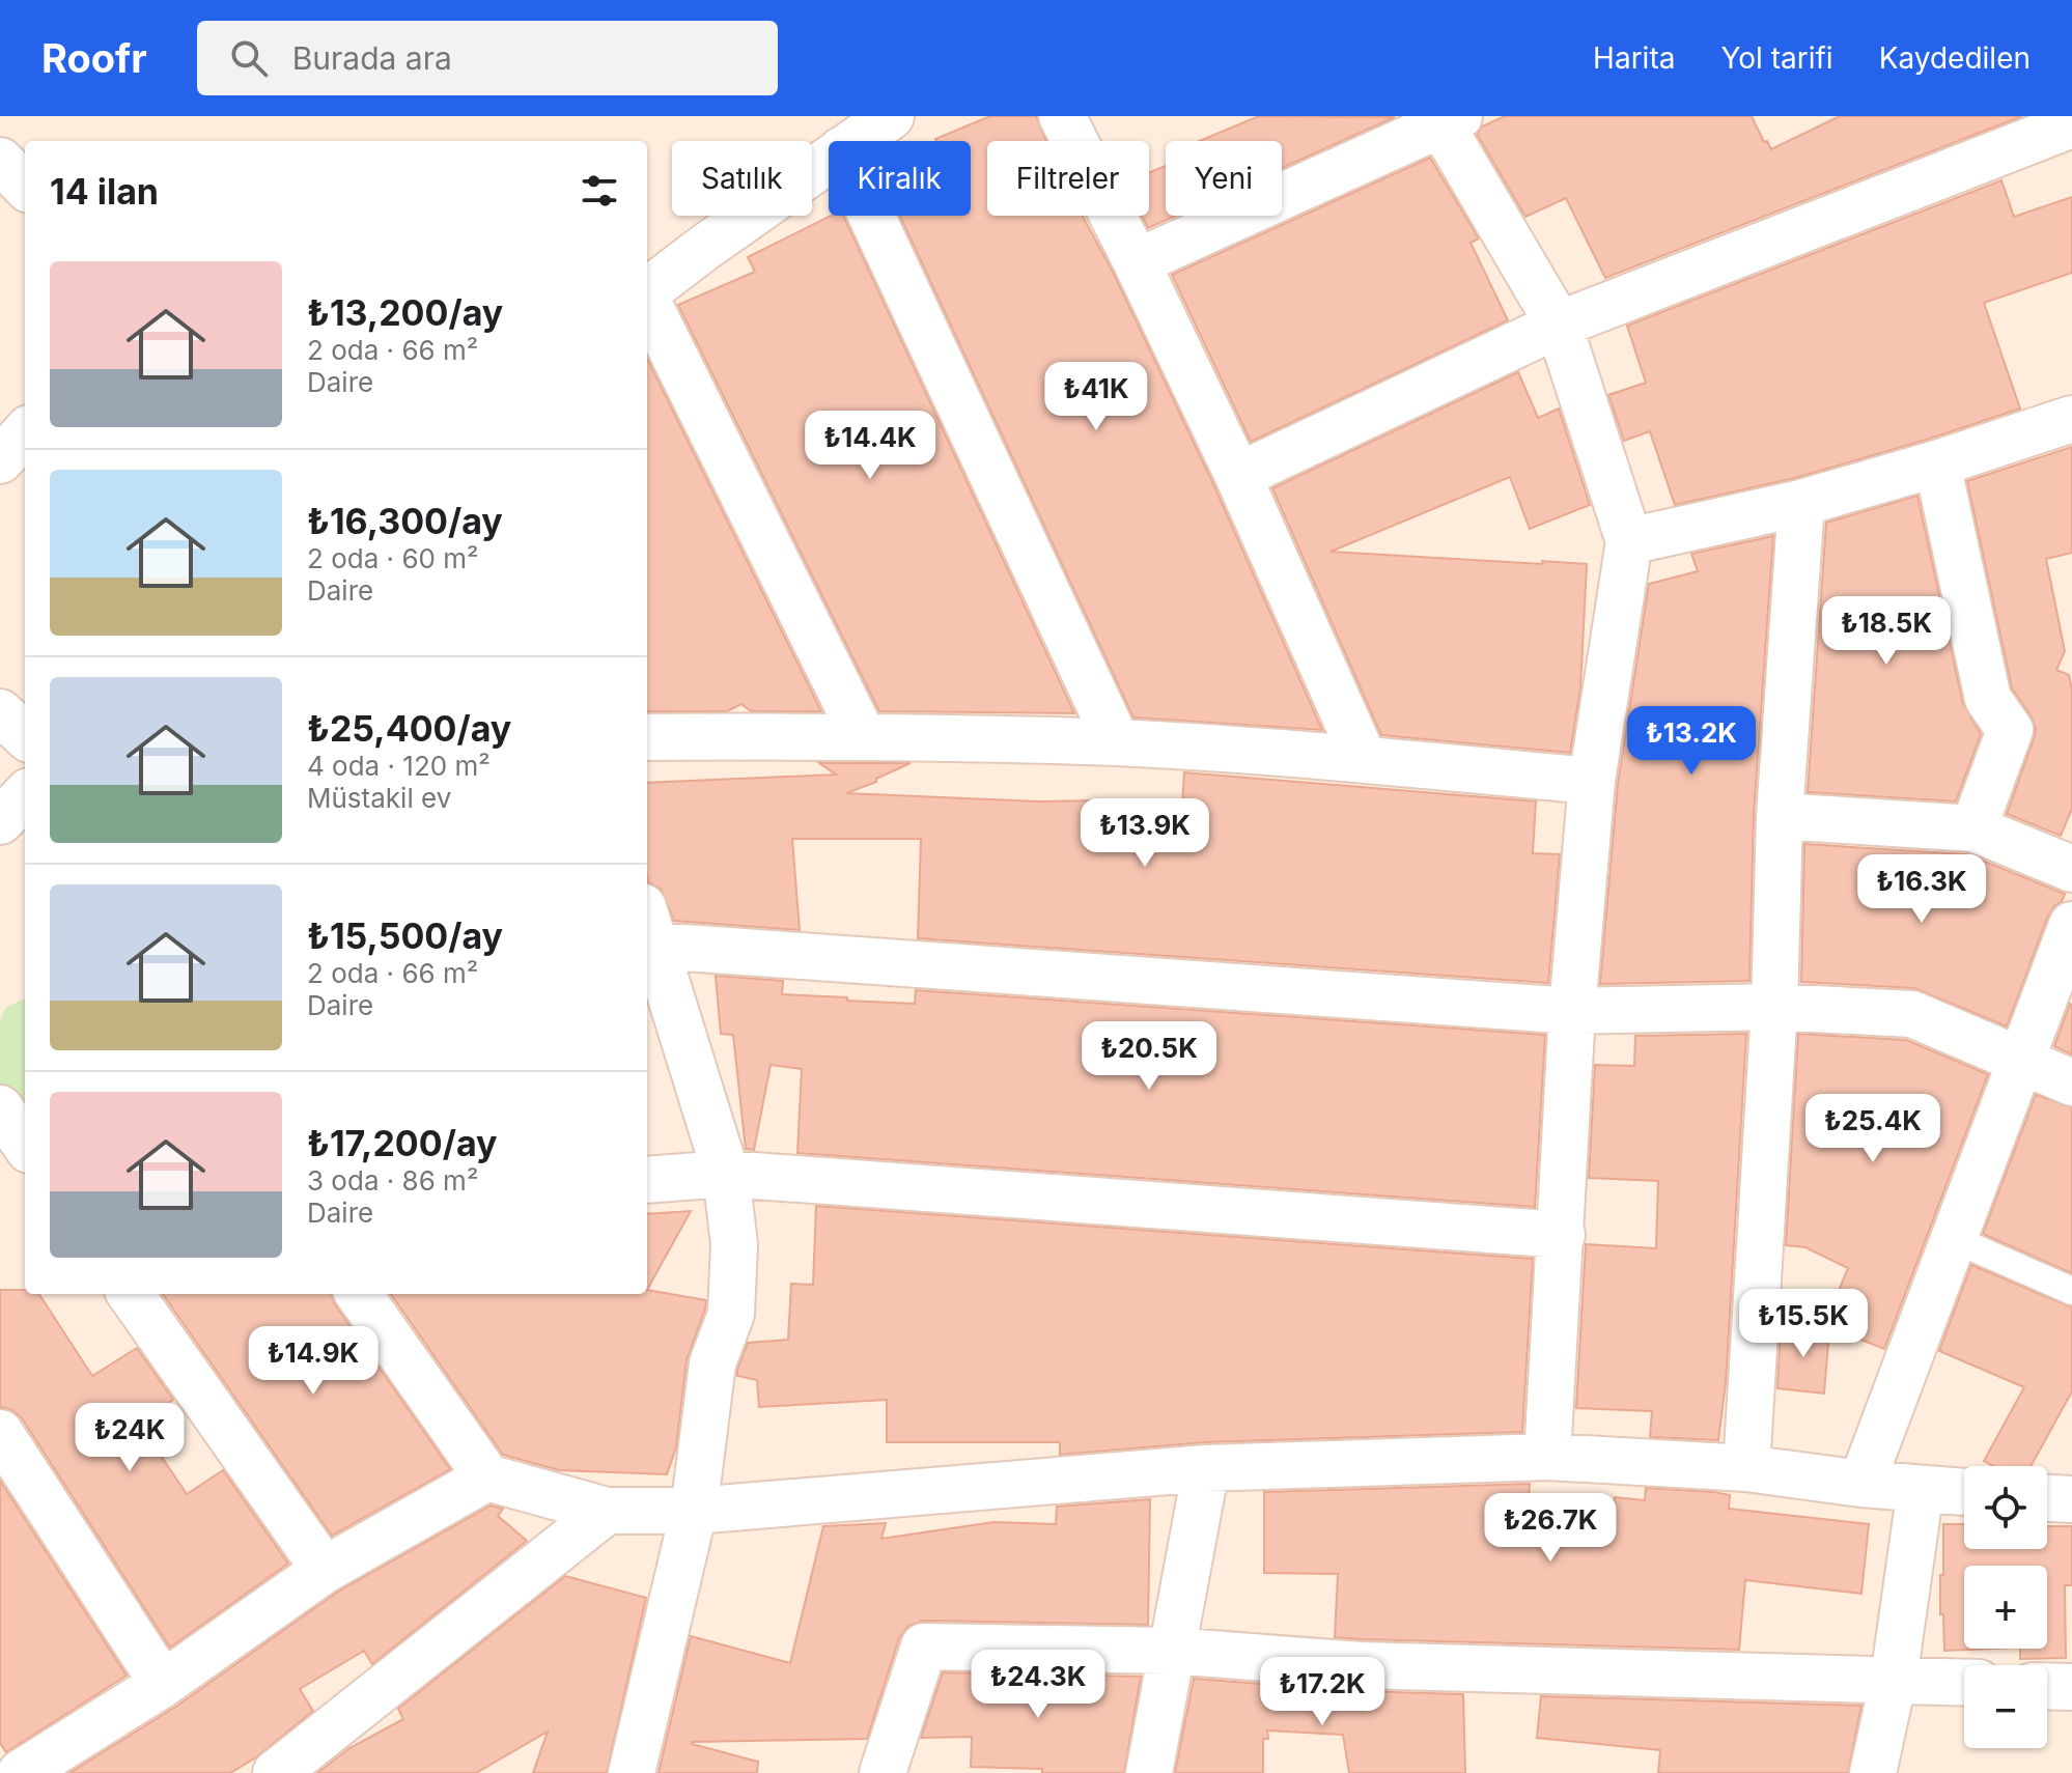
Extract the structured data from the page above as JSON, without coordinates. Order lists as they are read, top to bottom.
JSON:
{
  "page": {
    "header": "Roofr",
    "search": "Burada ara",
    "nav": ["Harita", "Yol tarifi", "Kaydedilen"],
    "chip": [
      "Satılık",
      "Kiralık",
      "Filtreler",
      "Yeni"
    ],
    "heading": "14 ilan",
    "list": [
      {
        "name": "₺13,200/ay",
        "note": "2 oda · 66 m² · Daire"
      },
      {
        "name": "₺16,300/ay",
        "note": "2 oda · 60 m² · Daire"
      },
      {
        "name": "₺25,400/ay",
        "note": "4 oda · 120 m² · Müstakil ev"
      },
      {
        "name": "₺15,500/ay",
        "note": "2 oda · 66 m² · Daire"
      },
      {
        "name": "₺17,200/ay",
        "note": "3 oda · 86 m² · Daire"
      }
    ],
    "price": [
      "₺41K",
      "₺14.4K",
      "₺18.5K",
      "₺13.2K",
      "₺13.9K",
      "₺16.3K",
      "₺20.5K",
      "₺25.4K",
      "₺15.5K",
      "₺14.9K",
      "₺24K",
      "₺26.7K",
      "₺24.3K",
      "₺17.2K"
    ],
    "map_buttons": ["+", "−"]
  }
}
